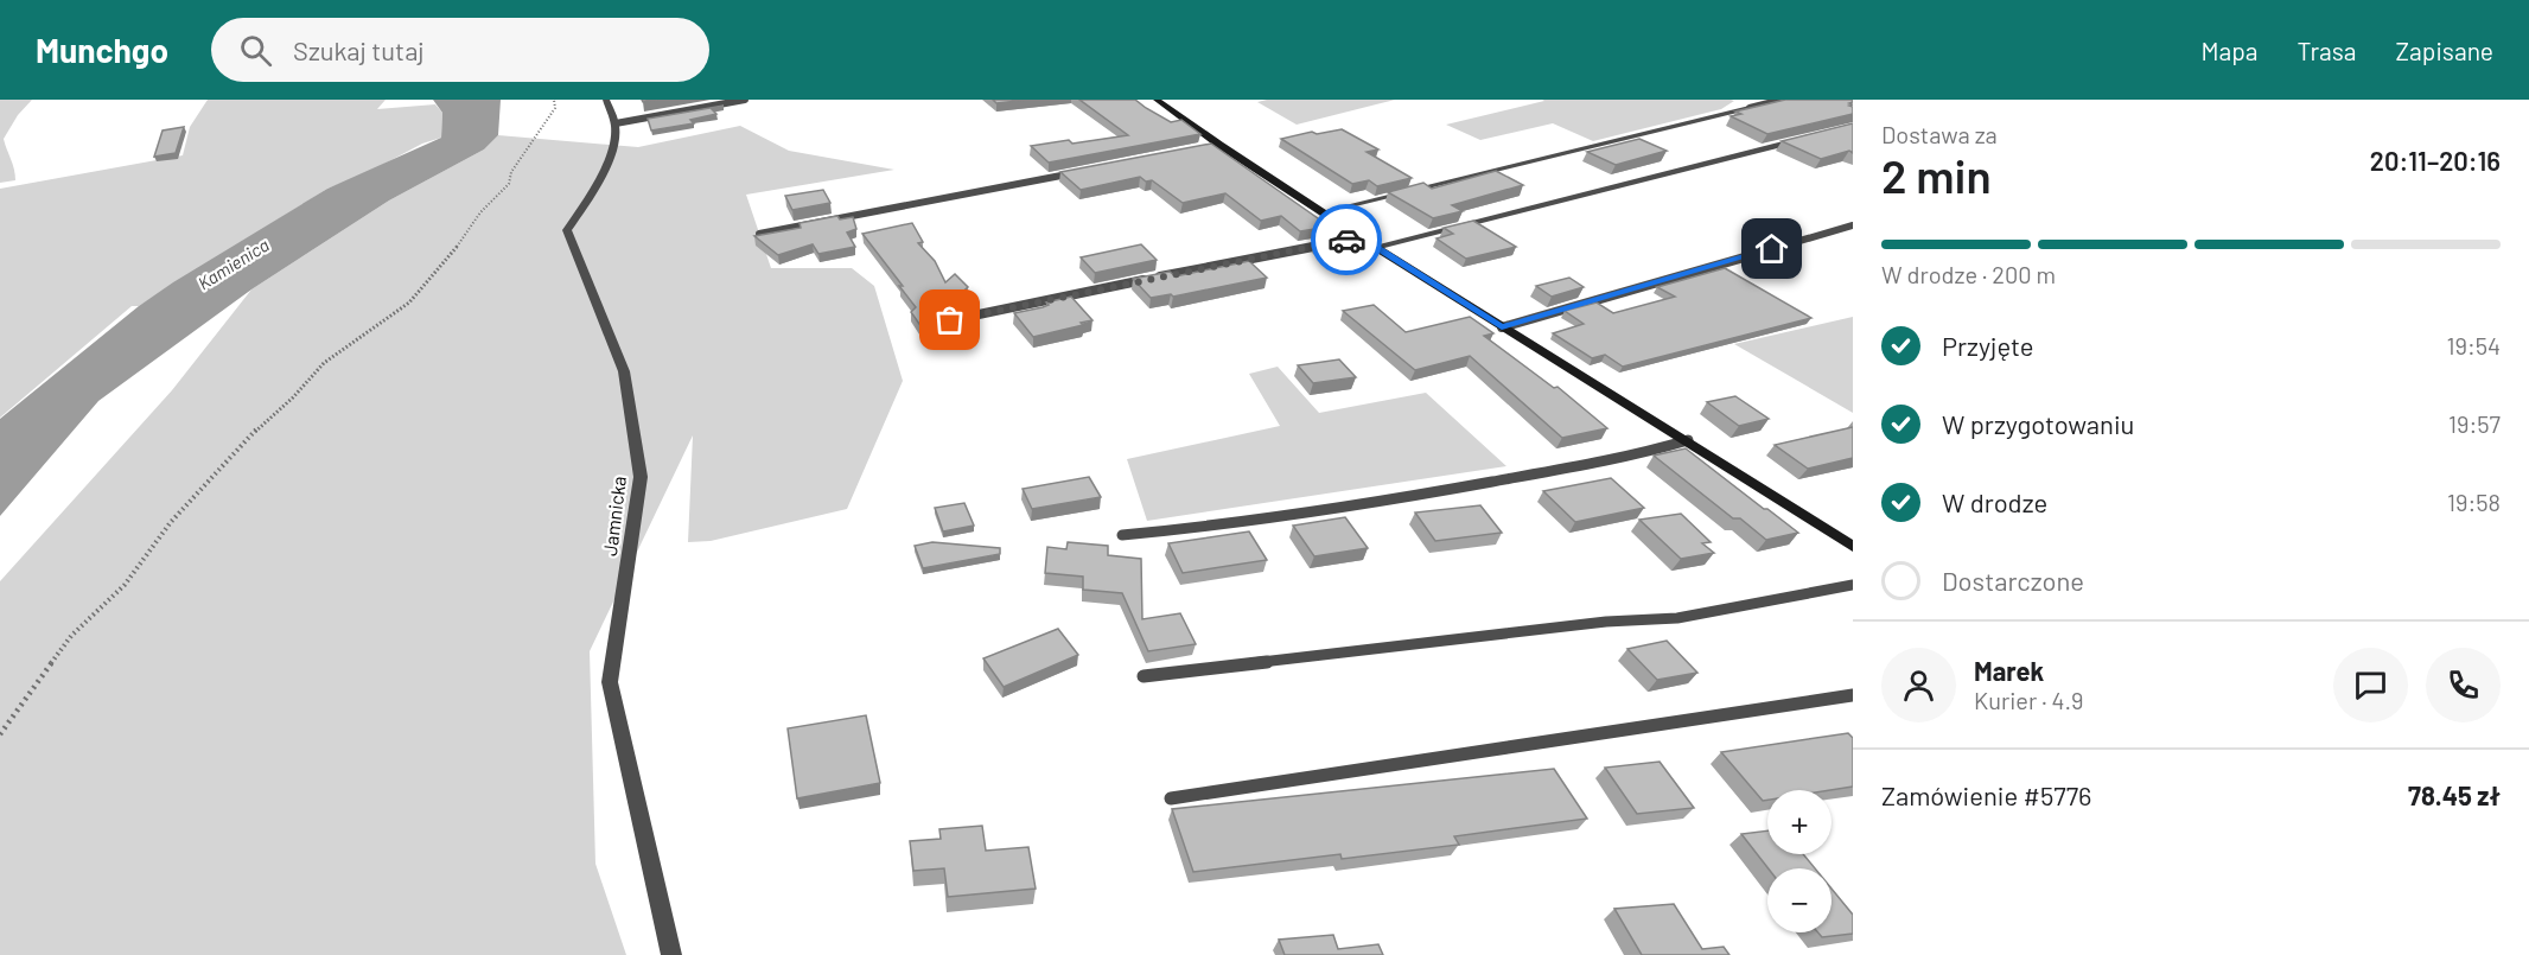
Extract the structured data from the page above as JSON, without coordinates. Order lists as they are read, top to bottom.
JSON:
{
  "streets": {
    "street": ["Jamnicka"]
  },
  "water": ["Kamienica"],
  "page": {
    "header": "Munchgo",
    "search": "Szukaj tutaj",
    "nav": ["Mapa", "Trasa", "Zapisane"],
    "heading": ["2 min", "Dostawa za", "20:11–20:16"],
    "panel": [
      "Marek",
      "Kurier · 4.9",
      "Zamówienie #5776",
      "78.45 zł"
    ],
    "bar": "W drodze · 200 m",
    "list": [
      ["Przyjęte", "19:54"],
      ["W przygotowaniu", "19:57"],
      ["W drodze", "19:58"],
      "Dostarczone"
    ],
    "map_buttons": ["+", "−"]
  }
}
